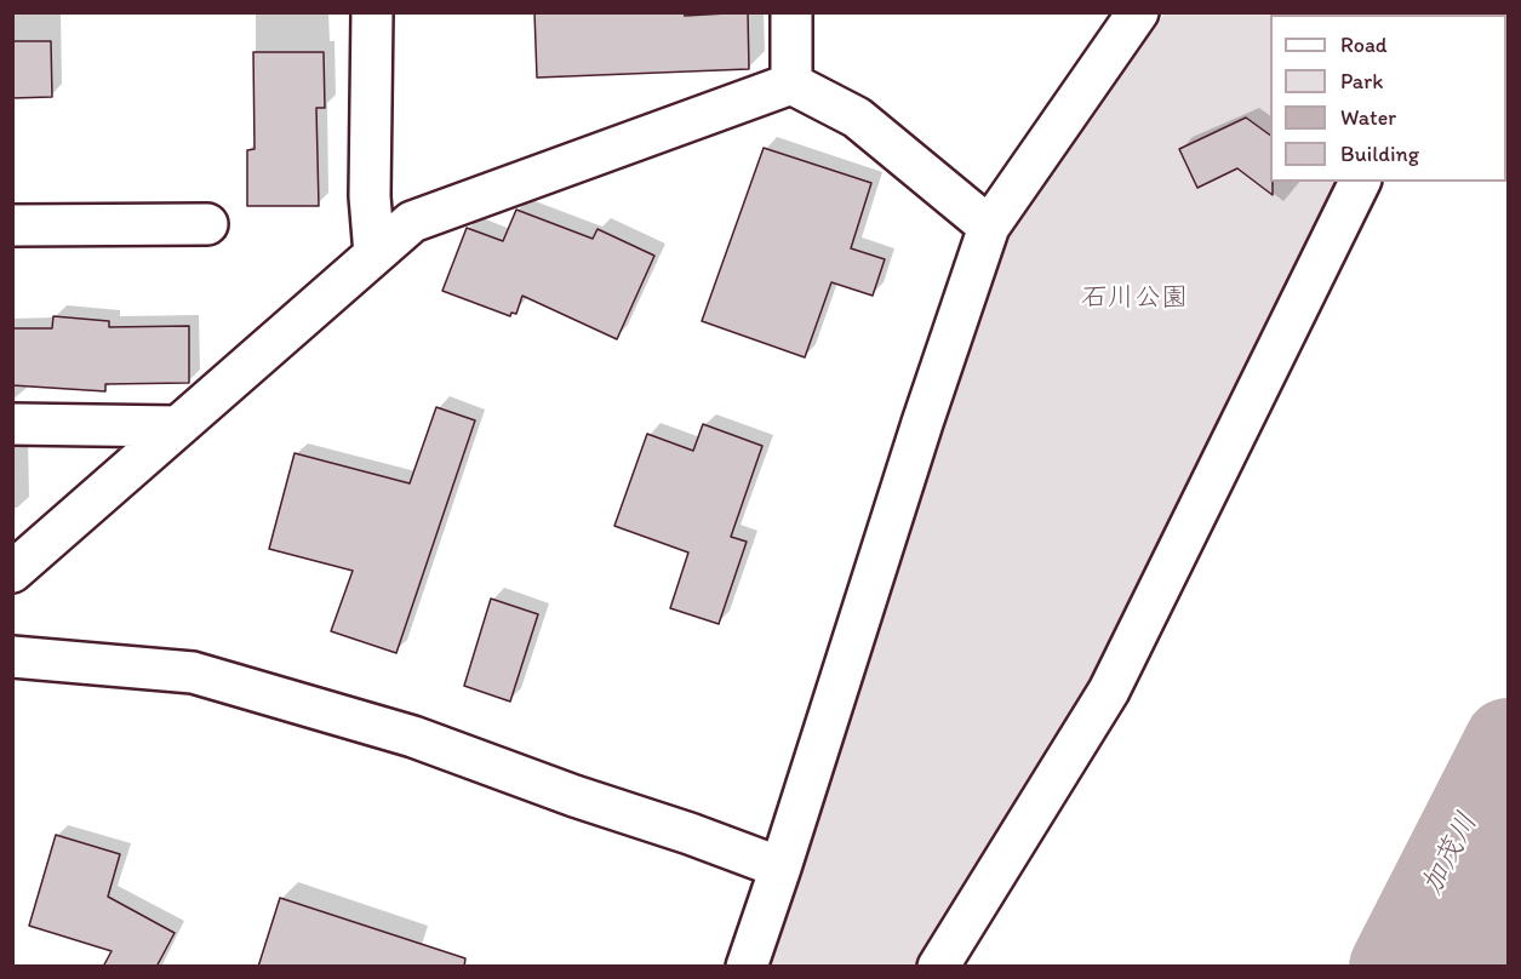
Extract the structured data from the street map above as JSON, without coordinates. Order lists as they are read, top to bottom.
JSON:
{
  "water": ["加茂川"],
  "parks": ["石川公園"],
  "legend": [
    "Road",
    "Park",
    "Water",
    "Building"
  ]
}
